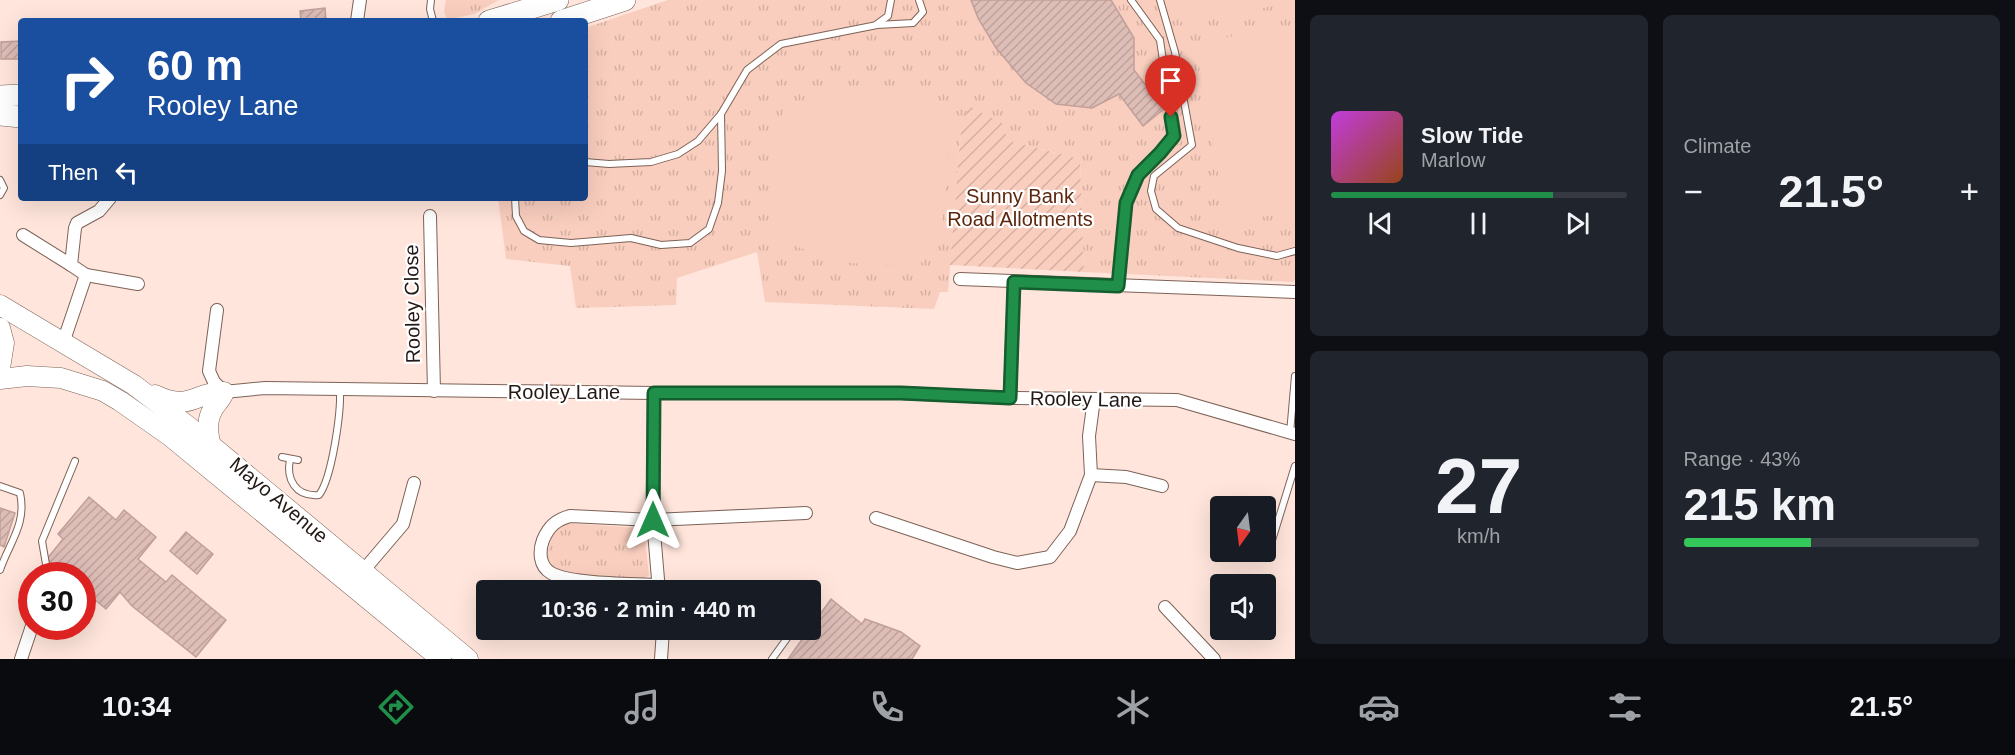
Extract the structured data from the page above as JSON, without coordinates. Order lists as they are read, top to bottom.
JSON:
{
  "streets": {
    "main road": ["Mayo Avenue"],
    "street": ["Rooley Close", "Rooley Lane"]
  },
  "crossings": [
    ["Rooley Close", "Rooley Lane"]
  ],
  "parks": ["Sunny Bank Road Allotments"],
  "north": "bottom",
  "page": {
    "tile": [
      "Climate",
      ["27", "km/h"],
      ["Range · 43%", "215 km"]
    ],
    "turn": ["60 m", "Rooley Lane"],
    "song": ["Slow Tide", "Marlow"],
    "then": "Then",
    "heat": ["−", "21.5°", "+"],
    "limit": "30",
    "trip": "10:36 · 2 min · 440 m",
    "tabs": ["10:34", "21.5°"]
  }
}
